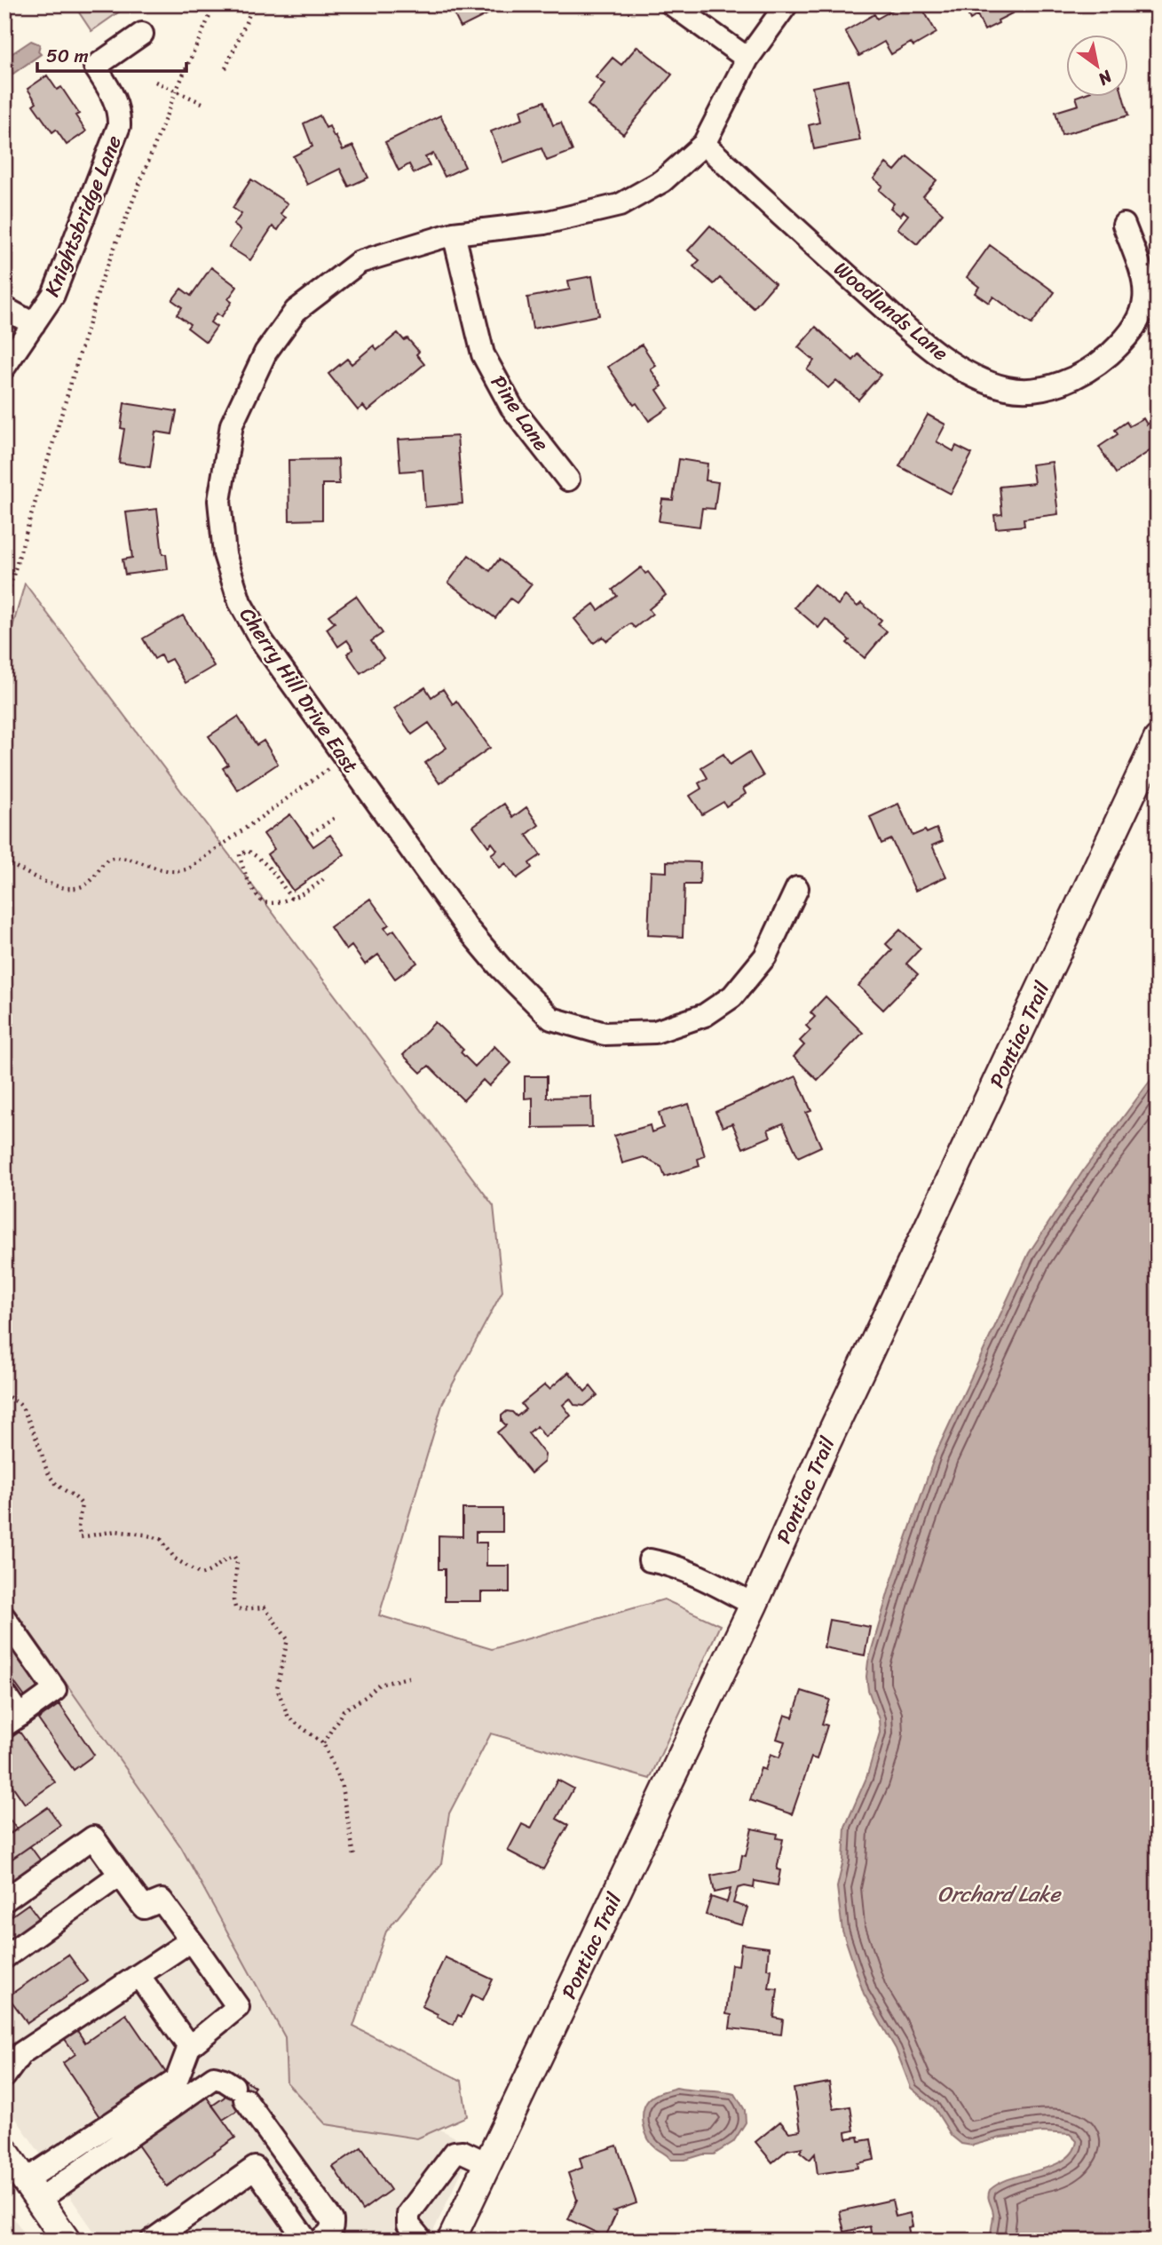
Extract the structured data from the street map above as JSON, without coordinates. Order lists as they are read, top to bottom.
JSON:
{
  "streets": {
    "main road": ["Pontiac Trail"],
    "street": [
      "Knightsbridge Lane",
      "Woodlands Lane",
      "Pine Lane",
      "Cherry Hill Drive East"
    ]
  },
  "crossings": [
    ["Woodlands Lane", "Cherry Hill Drive East"],
    ["Pine Lane", "Cherry Hill Drive East"]
  ],
  "water": ["Orchard Lake"],
  "scale_bar": "50 m",
  "north": "bottom right"
}
